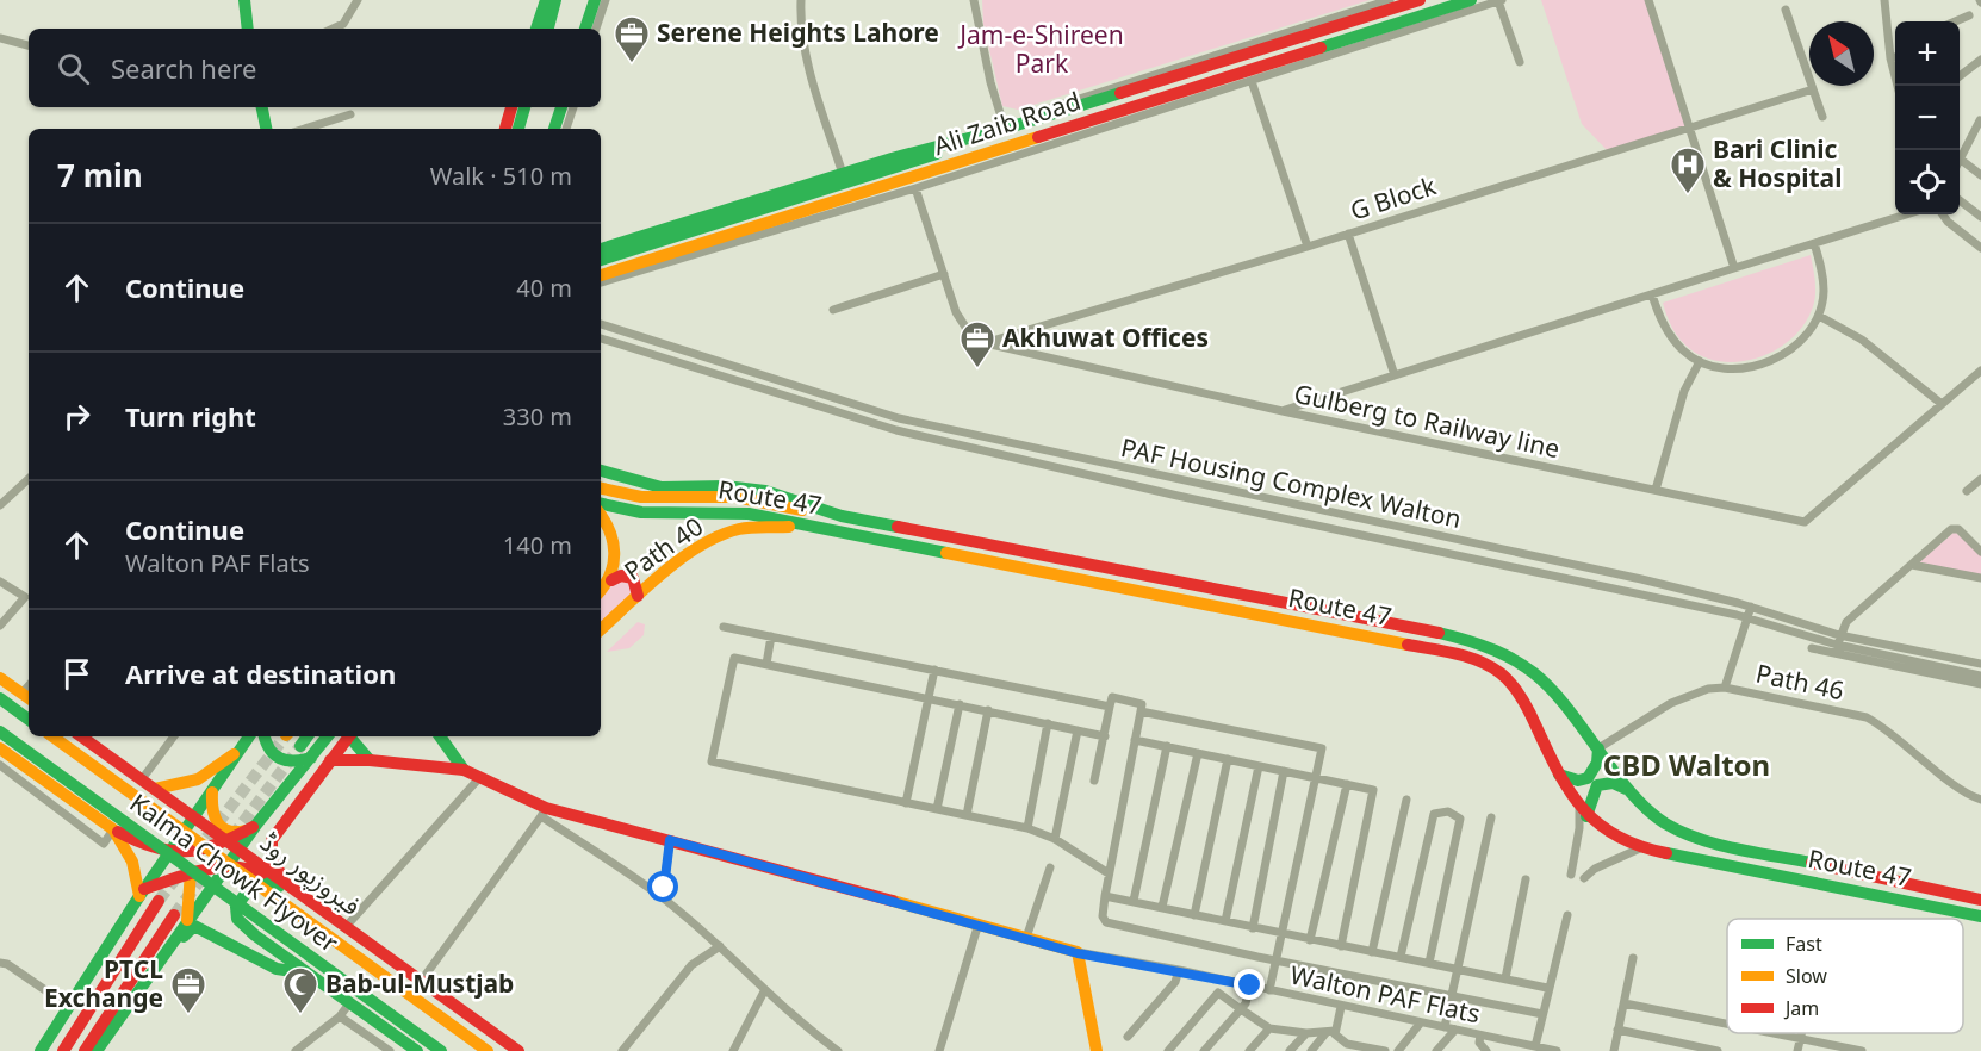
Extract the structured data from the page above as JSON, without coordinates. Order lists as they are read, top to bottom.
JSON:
{
  "streets": {
    "main road": [
      "Ali Zaib Road",
      "Route 47",
      "Path 40",
      "Kalma Chowk Flyover",
      "فیروزپور روڈ"
    ],
    "street": [
      "G Block",
      "Gulberg to Railway line",
      "PAF Housing Complex Walton",
      "Path 46",
      "Walton PAF Flats"
    ]
  },
  "crossings": [
    ["G Block", "Gulberg to Railway line"],
    ["Route 47", "Path 40"],
    ["Route 47", "Path 46"]
  ],
  "districts": ["CBD Walton"],
  "parks": ["Jam-e-Shireen Park"],
  "places": {
    "office": ["Serene Heights Lahore", "Akhuwat Offices", "PTCL Exchange"],
    "hospital": ["Bari Clinic & Hospital"],
    "mosque": ["Bab-ul-Mustjab"]
  },
  "legend": ["Fast", "Slow", "Jam"],
  "north": "top left",
  "page": {
    "map_buttons": ["+", "−"],
    "search": "Search here",
    "heading": ["7 min", "Walk · 510 m"],
    "list": [
      ["Continue", "40 m"],
      ["Turn right", "330 m"],
      ["Continue", "Walton PAF Flats", "140 m"],
      "Arrive at destination"
    ]
  }
}
